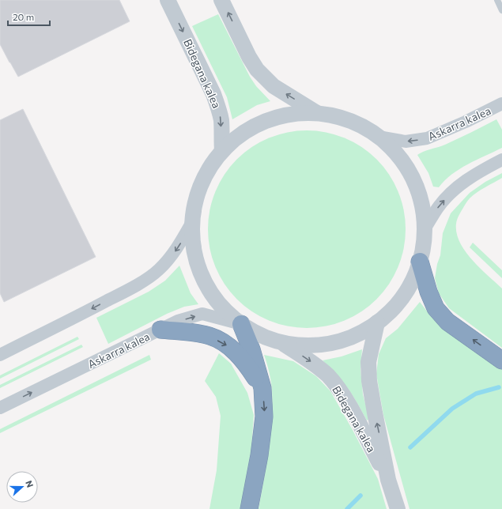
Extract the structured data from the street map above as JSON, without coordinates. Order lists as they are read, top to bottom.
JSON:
{
  "streets": {
    "street": ["Bidegana kalea", "Askarra kalea"]
  },
  "scale_bar": "20 m",
  "north": "right"
}
